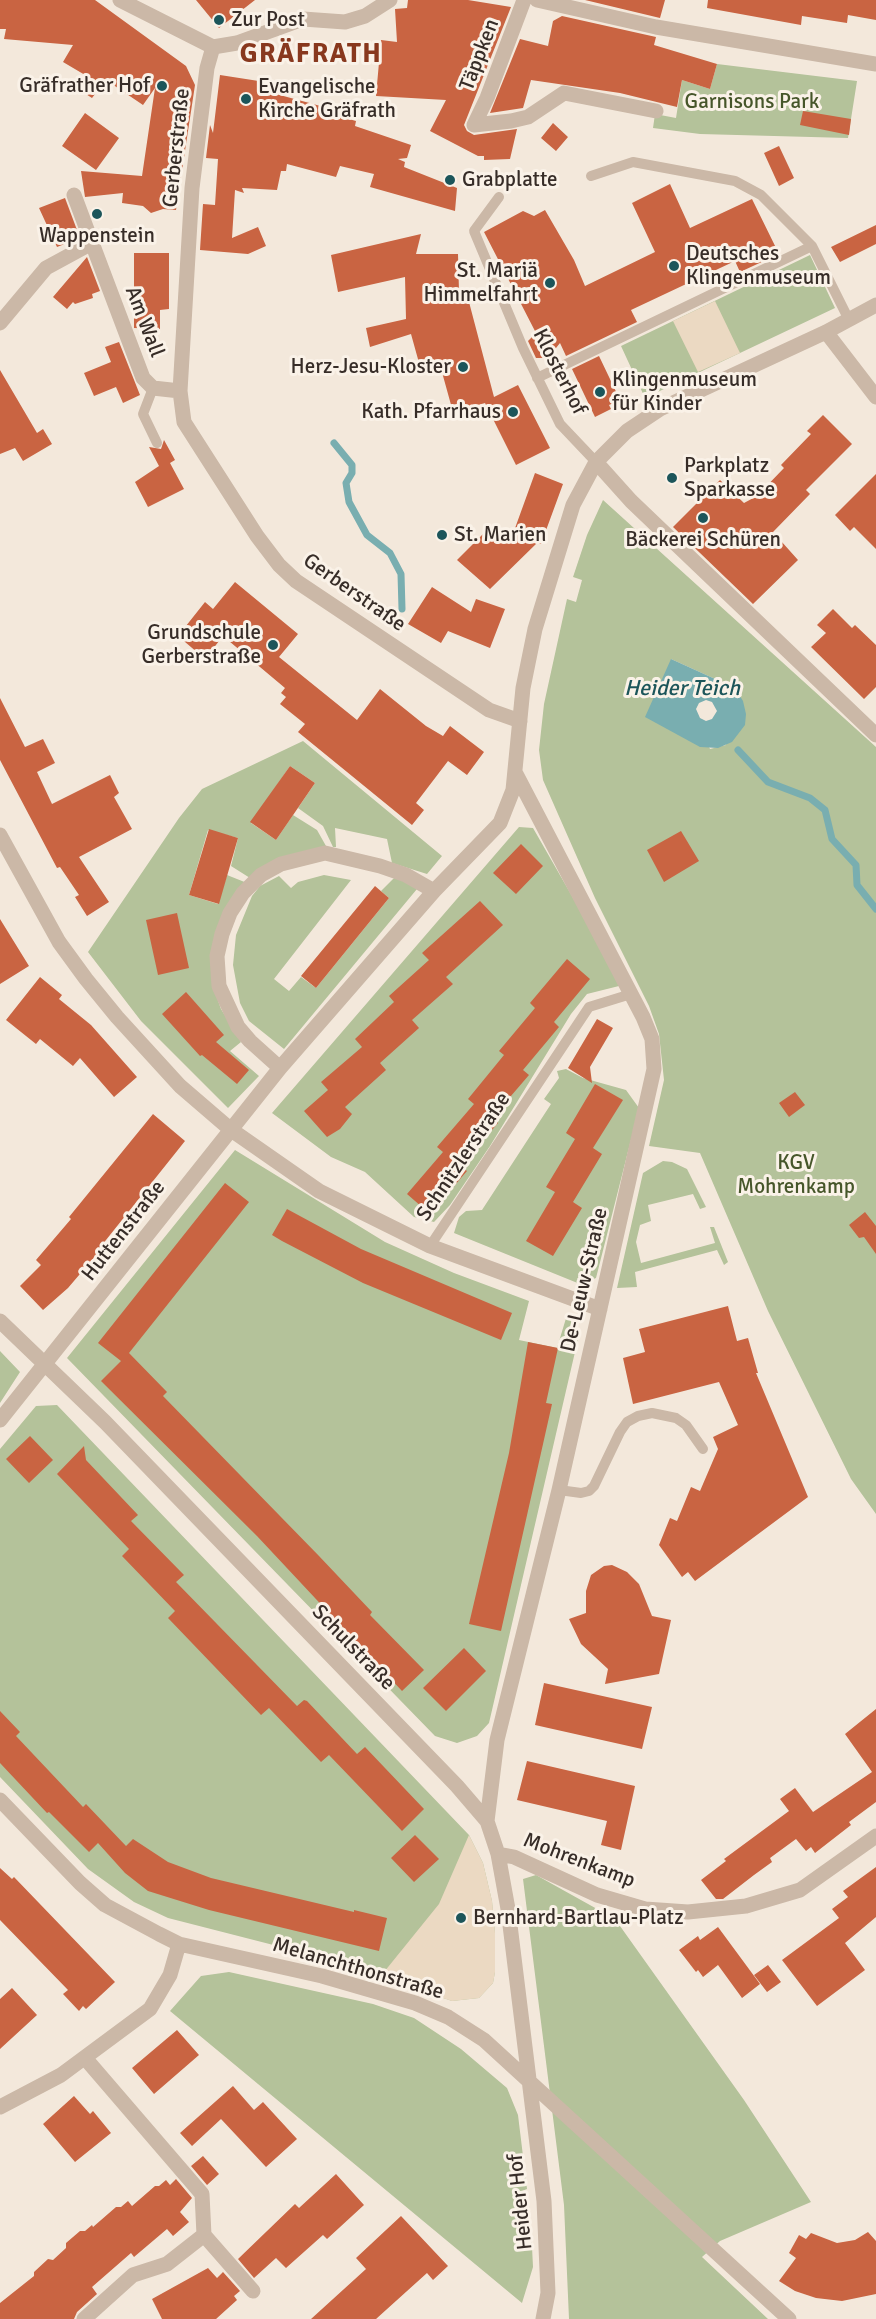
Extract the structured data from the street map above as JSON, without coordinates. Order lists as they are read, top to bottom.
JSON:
{
  "streets": {
    "street": [
      "Täppken",
      "Gerberstraße",
      "Am Wall",
      "Schnitzlerstraße",
      "Huttenstraße",
      "De-Leuw-Straße",
      "Schulstraße",
      "Mohrenkamp",
      "Melanchthonstraße",
      "Heider Hof"
    ],
    "lane": ["Klosterhof"]
  },
  "crossings": [
    ["Gerberstraße", "Am Wall"],
    ["Gerberstraße", "Huttenstraße"],
    ["Schnitzlerstraße", "De-Leuw-Straße"],
    ["Huttenstraße", "De-Leuw-Straße"],
    ["Huttenstraße", "Schulstraße"],
    ["De-Leuw-Straße", "Schulstraße"],
    ["Schulstraße", "Mohrenkamp"],
    ["Schulstraße", "Melanchthonstraße"],
    ["Schulstraße", "Heider Hof"],
    ["Melanchthonstraße", "Heider Hof"]
  ],
  "districts": ["GRÄFRATH"],
  "water": ["Heider Teich"],
  "parks": ["Garnisons Park", "KGV Mohrenkamp"],
  "places": [
    "Zur Post",
    "Gräfrather Hof",
    "Evangelische Kirche Gräfrath",
    "Grabplatte",
    "Wappenstein",
    "Deutsches Klingenmuseum",
    "St. Mariä Himmelfahrt",
    "Herz-Jesu-Kloster",
    "Klingenmuseum für Kinder",
    "Kath. Pfarrhaus",
    "Parkplatz Sparkasse",
    "Bäckerei Schüren",
    "St. Marien",
    "Grundschule Gerberstraße",
    "Bernhard-Bartlau-Platz"
  ]
}
